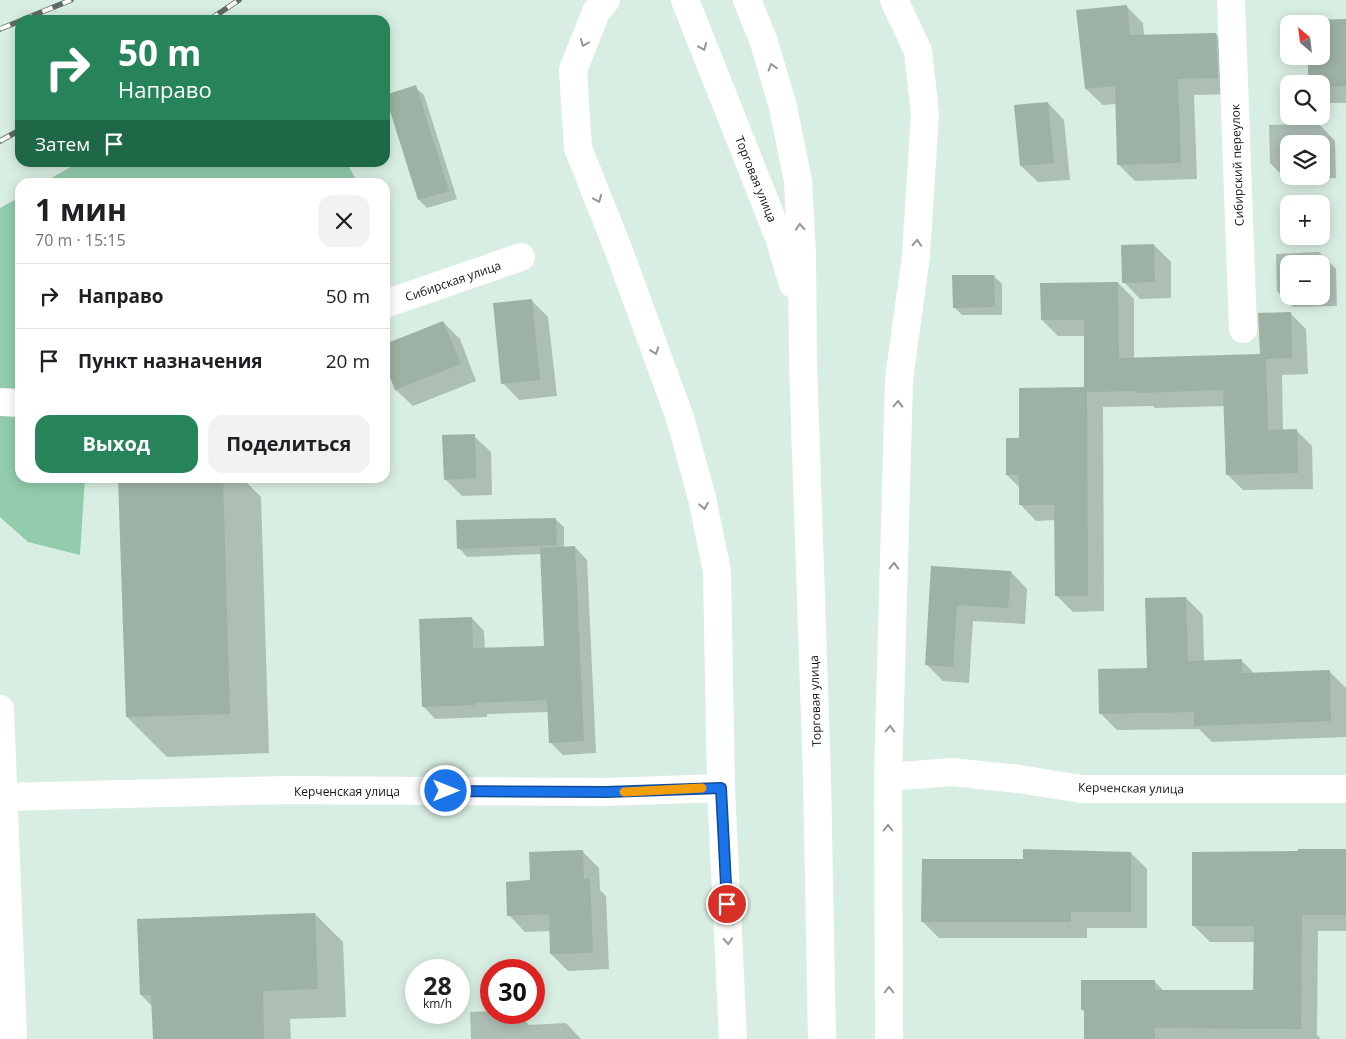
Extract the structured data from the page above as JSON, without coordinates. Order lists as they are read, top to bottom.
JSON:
{
  "streets": {
    "street": [
      "Сибирский переулок",
      "Торговая улица",
      "Сибирская улица",
      "Керченская улица"
    ]
  },
  "north": "top left",
  "page": {
    "map_buttons": ["+", "−"],
    "turn": ["50 m", "Направо"],
    "then": "Затем",
    "heading": ["1 мин", "70 m · 15:15"],
    "list": [
      {
        "name": "Направо",
        "value": "50 m"
      },
      {
        "name": "Пункт назначения",
        "value": "20 m"
      }
    ],
    "buttons": ["Выход", "Поделиться"],
    "speed": "28 km/h",
    "limit": "30"
  }
}
